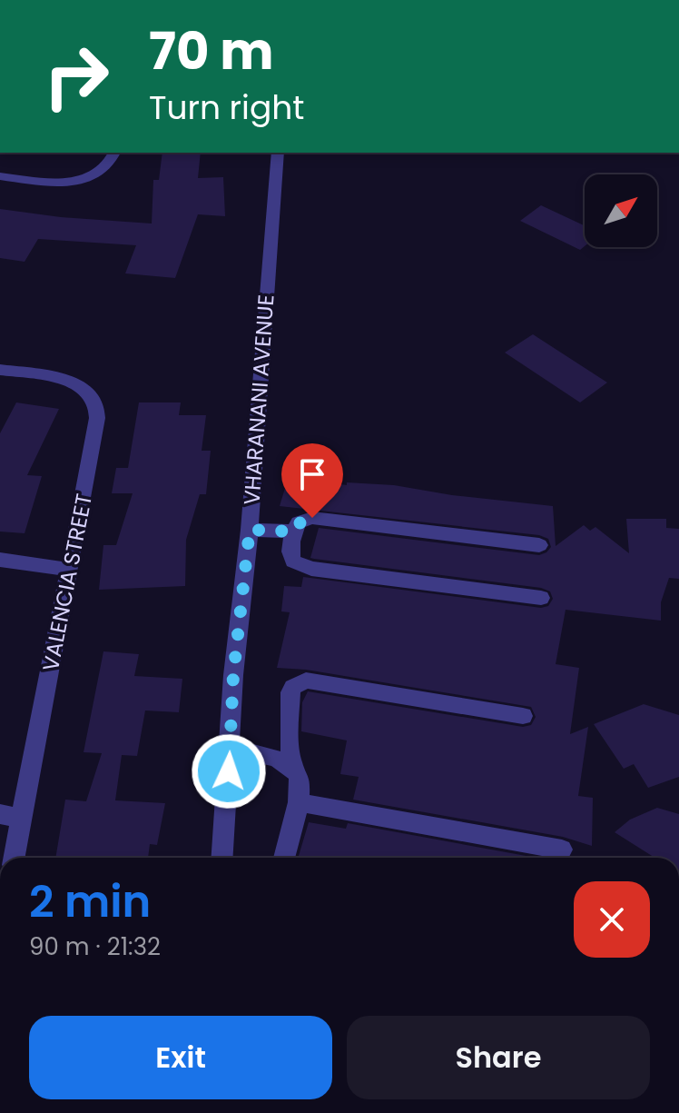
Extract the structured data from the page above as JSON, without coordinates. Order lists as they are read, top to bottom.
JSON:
{
  "streets": {
    "street": ["VHARANANI AVENUE", "VALENCIA STREET"]
  },
  "north": "top right",
  "page": {
    "turn": ["70 m", "Turn right"],
    "heading": ["2 min", "90 m · 21:32"],
    "buttons": ["Exit", "Share"]
  }
}
